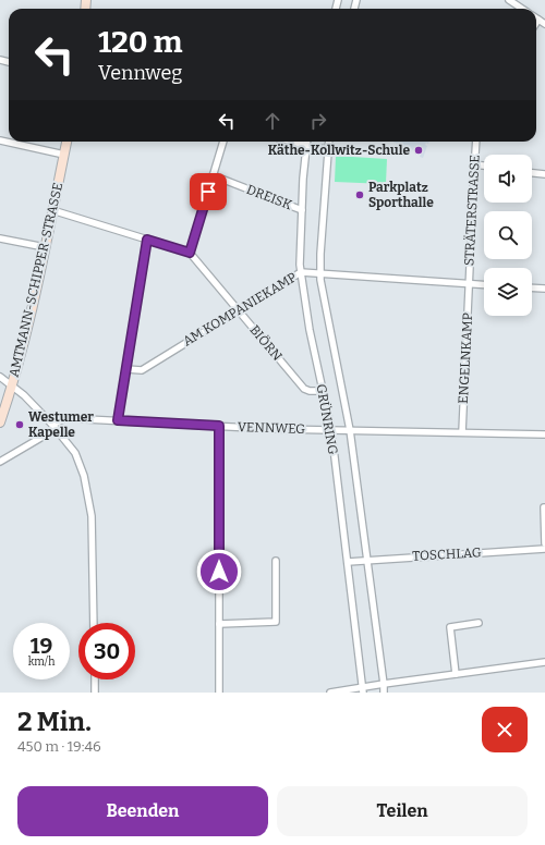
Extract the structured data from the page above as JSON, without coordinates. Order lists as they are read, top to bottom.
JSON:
{
  "streets": {
    "street": [
      "DREISK",
      "STRÄTERSTRASSE",
      "AMTMANN-SCHIPPER-STRASSE",
      "AM KOMPANIEKAMP",
      "BIÖRN",
      "ENGELNKAMP",
      "GRÜNRING",
      "VENNWEG",
      "TOSCHLAG"
    ]
  },
  "crossings": [
    ["DREISK", "GRÜNRING"],
    ["STRÄTERSTRASSE", "AM KOMPANIEKAMP"],
    ["STRÄTERSTRASSE", "ENGELNKAMP"],
    ["AM KOMPANIEKAMP", "BIÖRN"],
    ["AM KOMPANIEKAMP", "ENGELNKAMP"],
    ["AM KOMPANIEKAMP", "GRÜNRING"],
    ["BIÖRN", "GRÜNRING"],
    ["ENGELNKAMP", "VENNWEG"],
    ["GRÜNRING", "VENNWEG"],
    ["GRÜNRING", "TOSCHLAG"]
  ],
  "places": ["Käthe-Kollwitz-Schule", "Parkplatz Sporthalle", "Westumer Kapelle"],
  "page": {
    "turn": ["120 m", "Vennweg"],
    "speed": "19 km/h",
    "limit": "30",
    "heading": ["2 Min.", "450 m · 19:46"],
    "buttons": ["Beenden", "Teilen"]
  }
}
